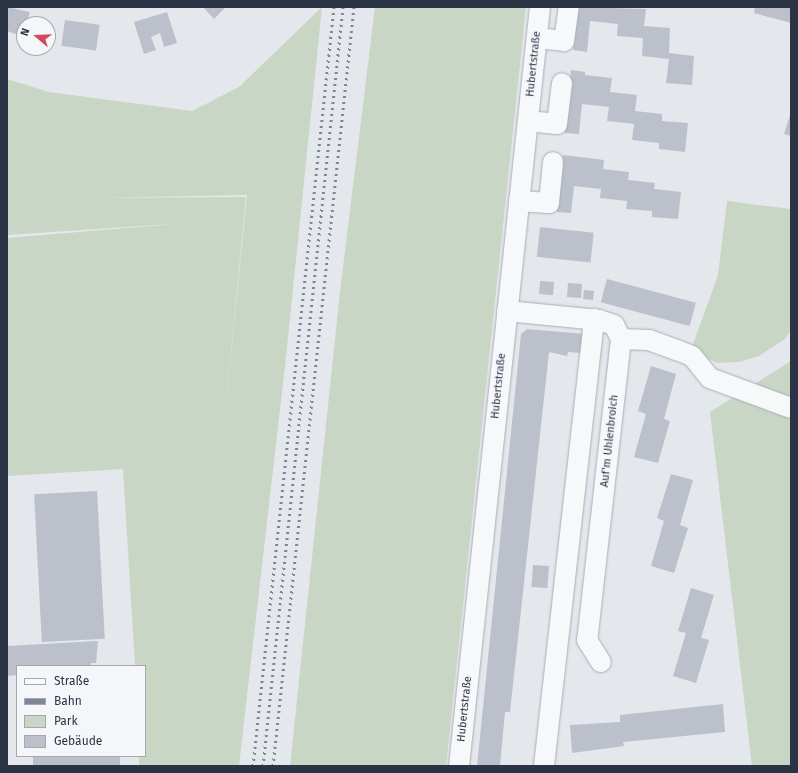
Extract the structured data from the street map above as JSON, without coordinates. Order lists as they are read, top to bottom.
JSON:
{
  "streets": {
    "street": ["Hubertstraße", "Auf'm Uhlenbroich"]
  },
  "legend": [
    "Straße",
    "Bahn",
    "Park",
    "Gebäude"
  ],
  "north": "left"
}
